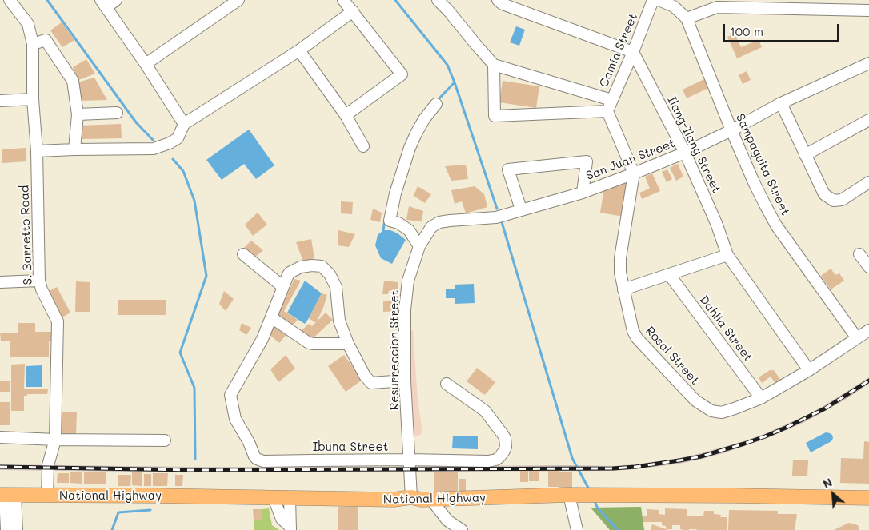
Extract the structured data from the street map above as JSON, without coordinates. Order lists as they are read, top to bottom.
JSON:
{
  "streets": {
    "main road": ["National Highway"],
    "street": [
      "Camia Street",
      "Ilang-Ilang Street",
      "San Juan Street",
      "Sampaguita Street",
      "S. Barretto Road",
      "Dahlia Street",
      "Resurreccion Street",
      "Rosal Street",
      "Ibuna Street"
    ]
  },
  "crossings": [
    ["Camia Street", "Ilang-Ilang Street"],
    ["Ilang-Ilang Street", "San Juan Street"],
    ["Ilang-Ilang Street", "Rosal Street"],
    ["San Juan Street", "Sampaguita Street"],
    ["San Juan Street", "Resurreccion Street"],
    ["San Juan Street", "Rosal Street"],
    ["Sampaguita Street", "Rosal Street"],
    ["S. Barretto Road", "National Highway"],
    ["Dahlia Street", "Rosal Street"],
    ["Resurreccion Street", "Ibuna Street"],
    ["Resurreccion Street", "National Highway"]
  ],
  "scale_bar": "100 m",
  "north": "top left"
}
